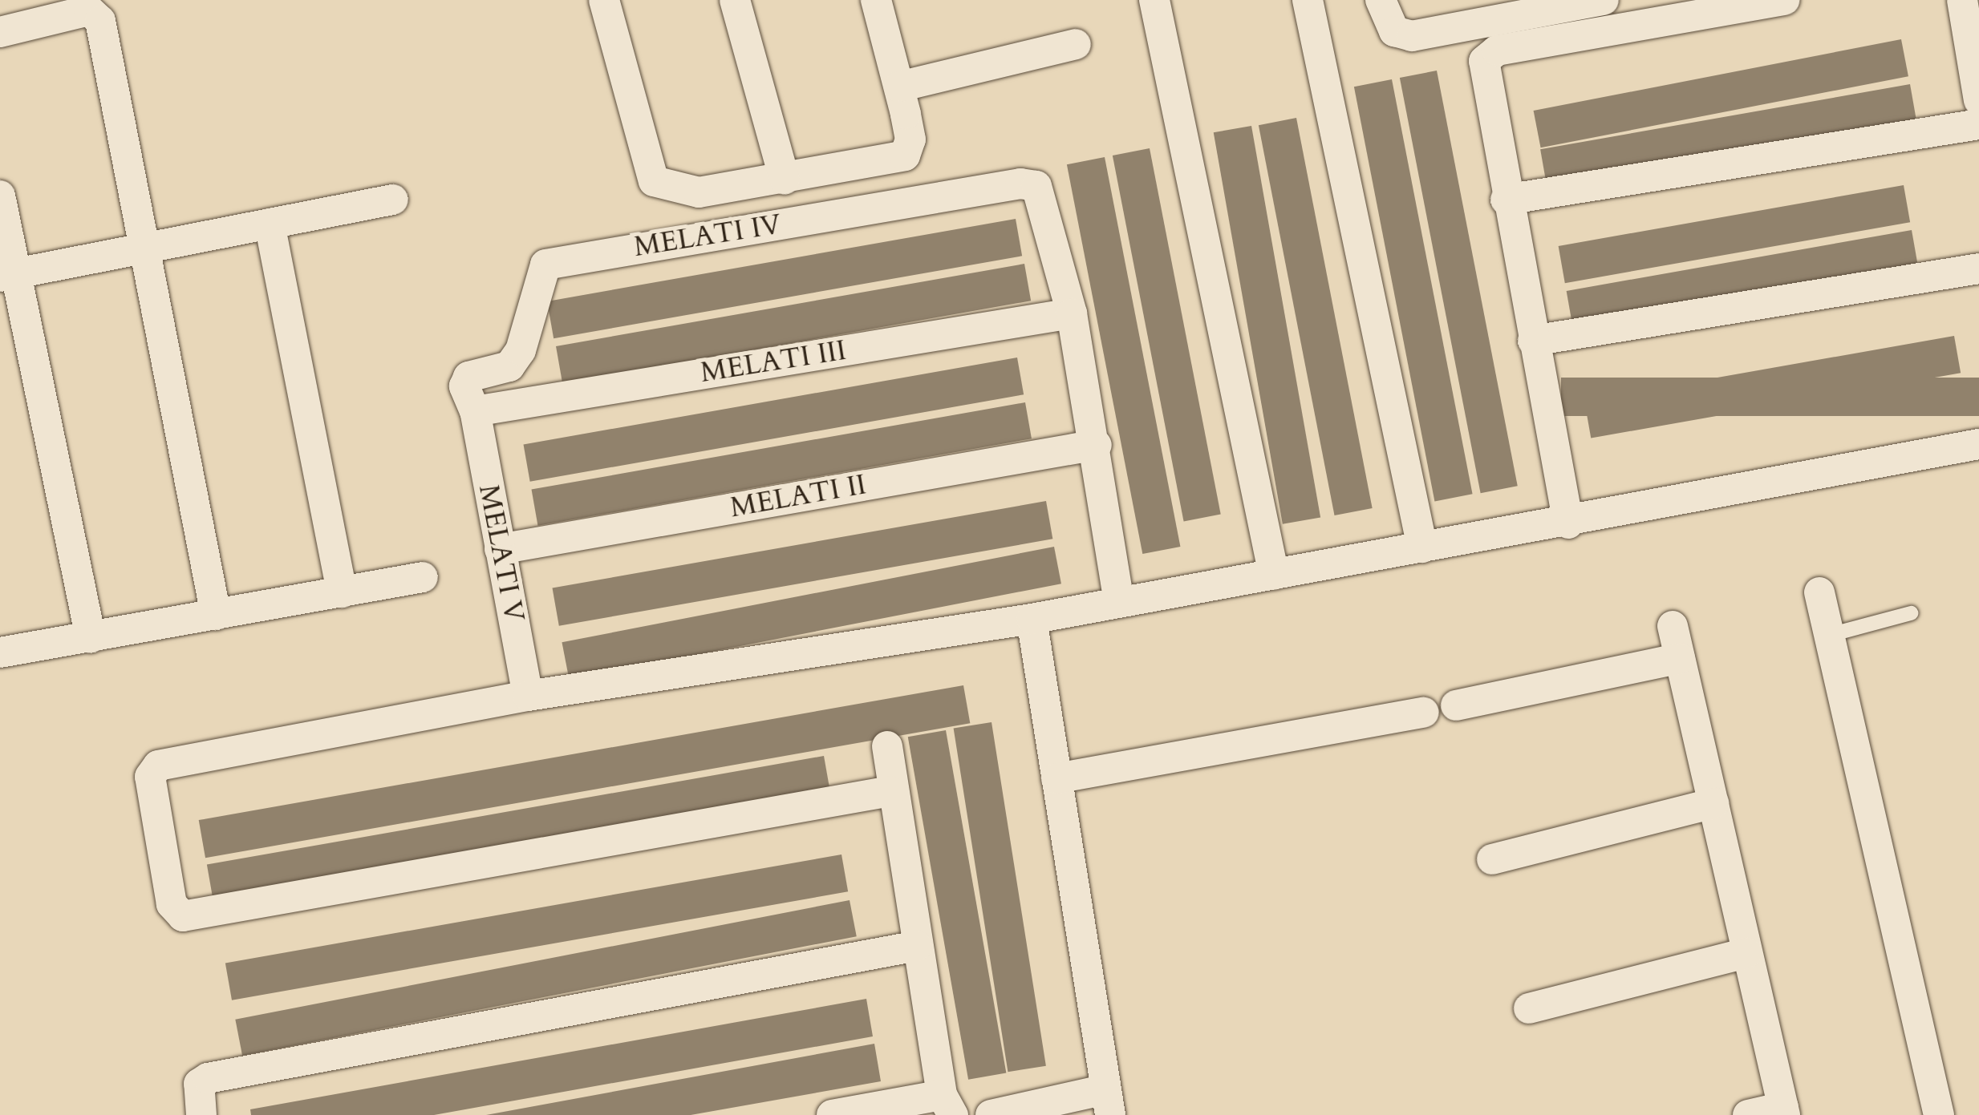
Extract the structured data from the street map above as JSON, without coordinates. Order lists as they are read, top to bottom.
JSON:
{
  "streets": {
    "street": [
      "MELATI IV",
      "MELATI III",
      "MELATI II",
      "MELATI V"
    ]
  },
  "crossings": [
    ["MELATI IV", "MELATI III"],
    ["MELATI IV", "MELATI V"],
    ["MELATI III", "MELATI V"],
    ["MELATI II", "MELATI V"]
  ]
}
